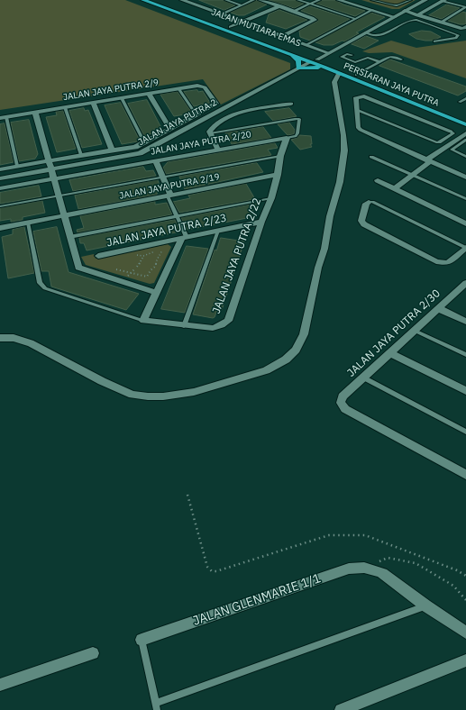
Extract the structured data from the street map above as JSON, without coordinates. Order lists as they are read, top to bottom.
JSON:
{
  "streets": {
    "main road": ["JALAN MUTIARA EMAS", "PERSIARAN JAYA PUTRA"],
    "street": [
      "JALAN JAYA PUTRA 2/9",
      "JALAN JAYA PUTRA 2",
      "JALAN JAYA PUTRA 2/20",
      "JALAN JAYA PUTRA 2/19",
      "JALAN JAYA PUTRA 2/23",
      "JALAN JAYA PUTRA 2/22",
      "JALAN JAYA PUTRA 2/30",
      "JALAN GLENMARIE 1/1"
    ]
  },
  "crossings": [
    ["JALAN MUTIARA EMAS", "PERSIARAN JAYA PUTRA"],
    ["JALAN MUTIARA EMAS", "JALAN JAYA PUTRA 2"],
    ["PERSIARAN JAYA PUTRA", "JALAN JAYA PUTRA 2"],
    ["JALAN JAYA PUTRA 2/20", "JALAN JAYA PUTRA 2/22"],
    ["JALAN JAYA PUTRA 2/19", "JALAN JAYA PUTRA 2/22"],
    ["JALAN JAYA PUTRA 2/23", "JALAN JAYA PUTRA 2/22"]
  ]
}
